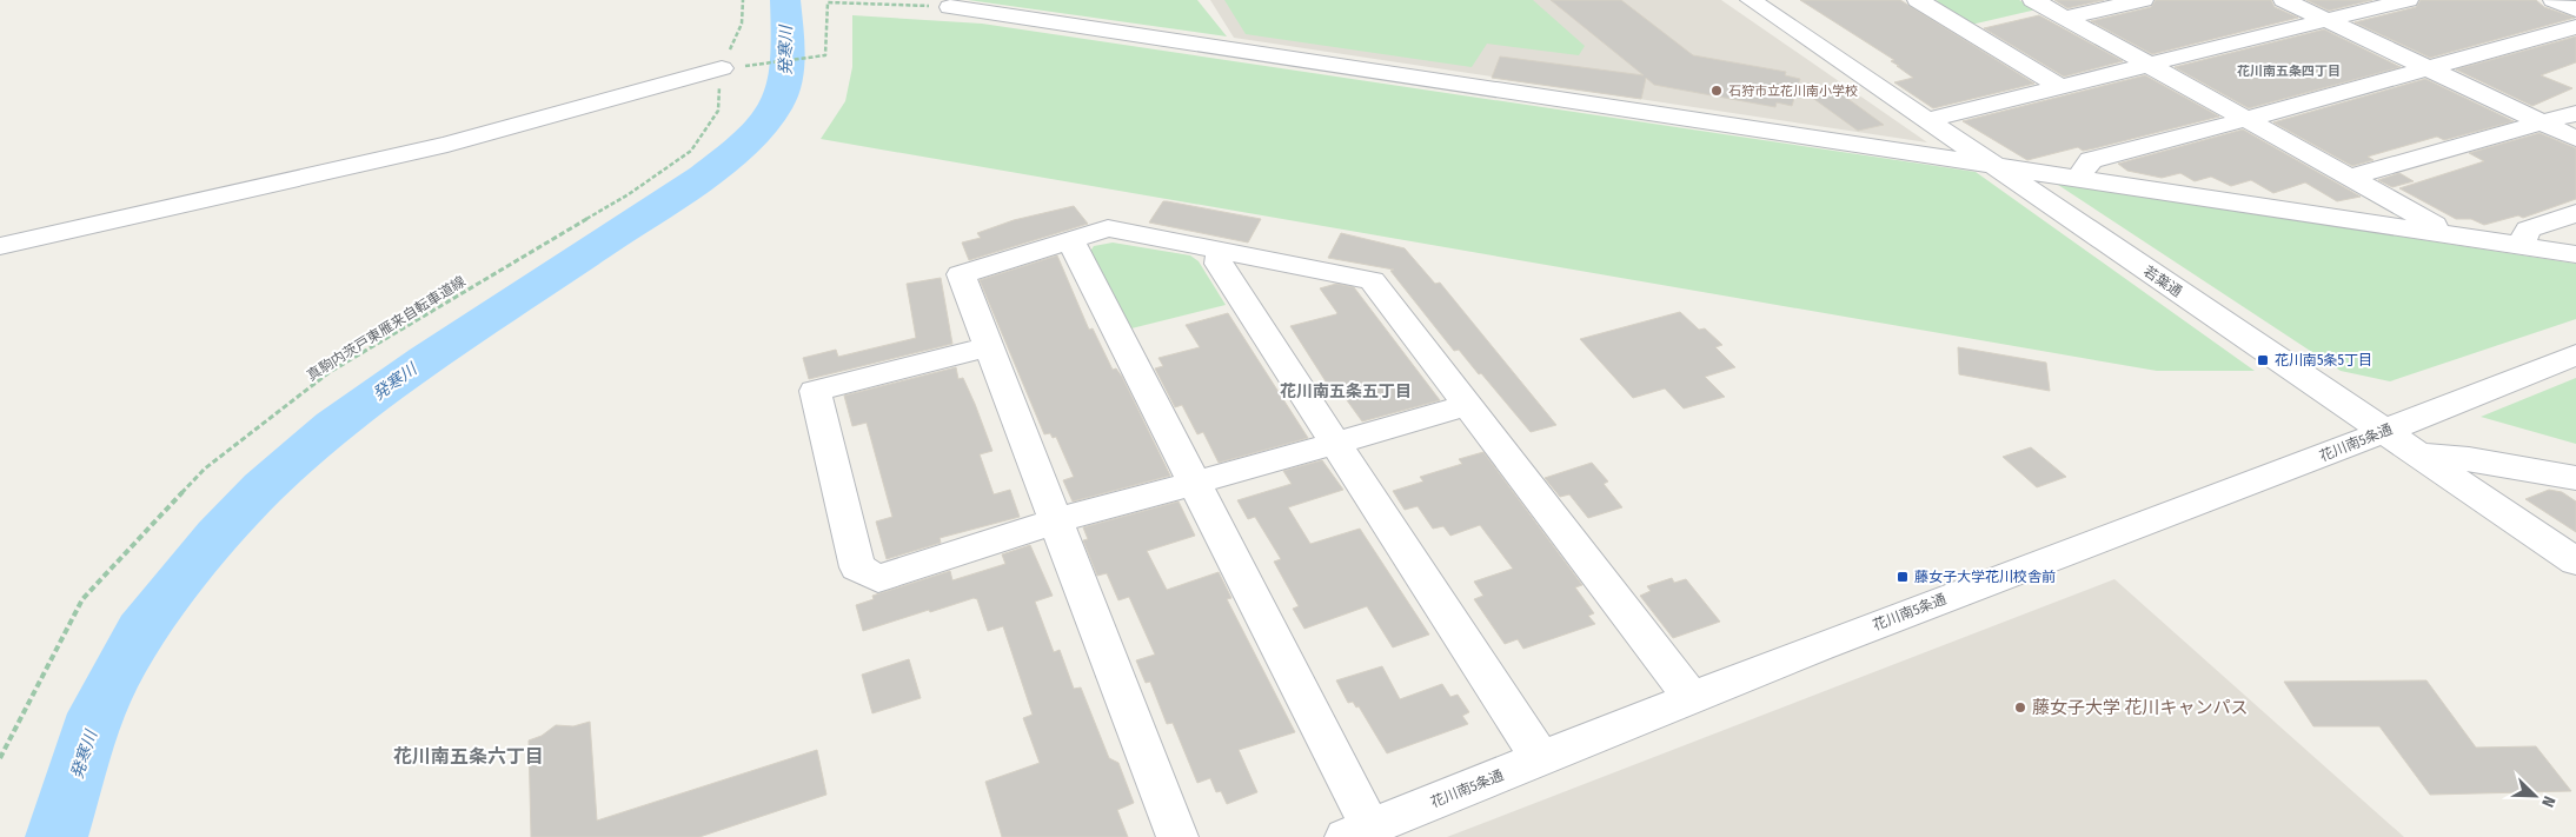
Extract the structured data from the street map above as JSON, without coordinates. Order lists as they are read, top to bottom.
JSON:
{
  "streets": {
    "street": ["若葉通", "花川南5条通"],
    "path": ["真駒内茨戸東雁来自転車道線"]
  },
  "crossings": [
    ["若葉通", "花川南5条通"]
  ],
  "districts": ["花川南五条四丁目", "花川南五条五丁目", "花川南五条六丁目"],
  "water": ["発寒川"],
  "places": {
    "other": ["石狩市立花川南小学校", "藤女子大学 花川キャンパス"],
    "transit": ["花川南5条5丁目", "藤女子大学花川校舎前"]
  },
  "north": "bottom right"
}
